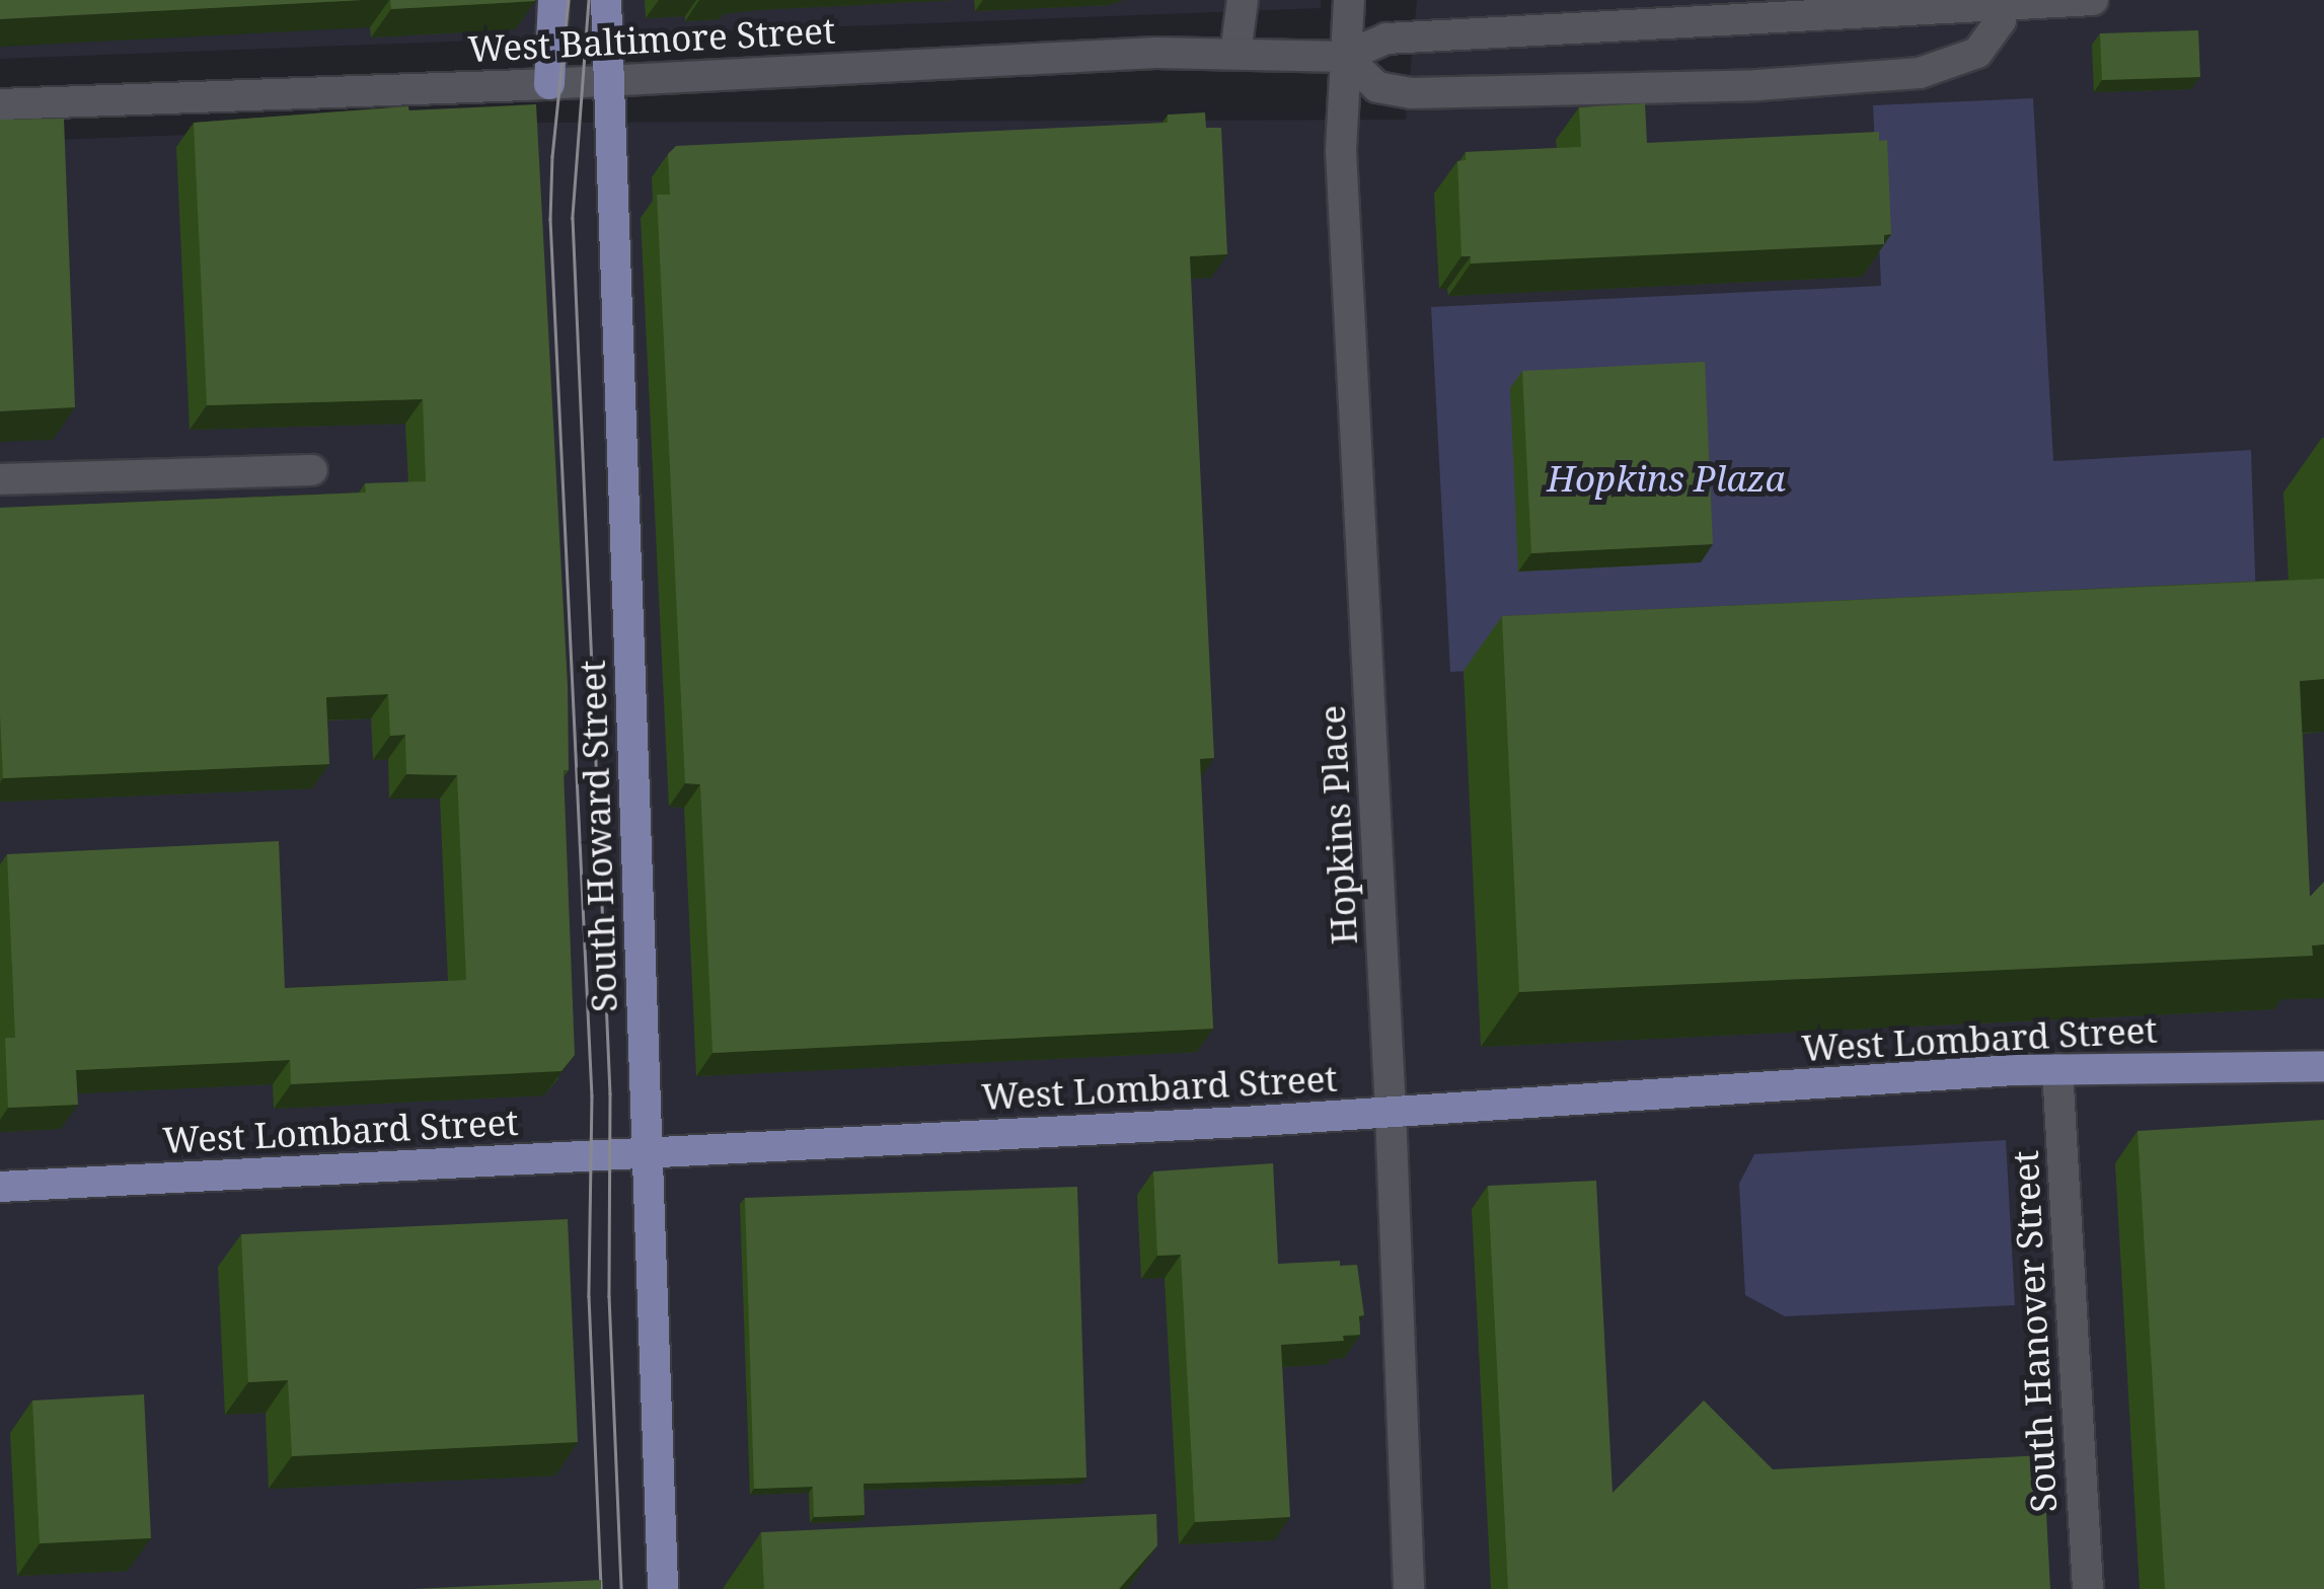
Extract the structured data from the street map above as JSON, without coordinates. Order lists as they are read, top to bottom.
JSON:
{
  "streets": {
    "main road": [
      "West Baltimore Street",
      "Hopkins Place",
      "South Howard Street",
      "West Lombard Street",
      "South Hanover Street"
    ]
  },
  "crossings": [
    ["West Baltimore Street", "Hopkins Place"],
    ["West Baltimore Street", "South Howard Street"],
    ["Hopkins Place", "West Lombard Street"],
    ["South Howard Street", "West Lombard Street"],
    ["West Lombard Street", "South Hanover Street"]
  ],
  "parks": ["Hopkins Plaza"]
}
